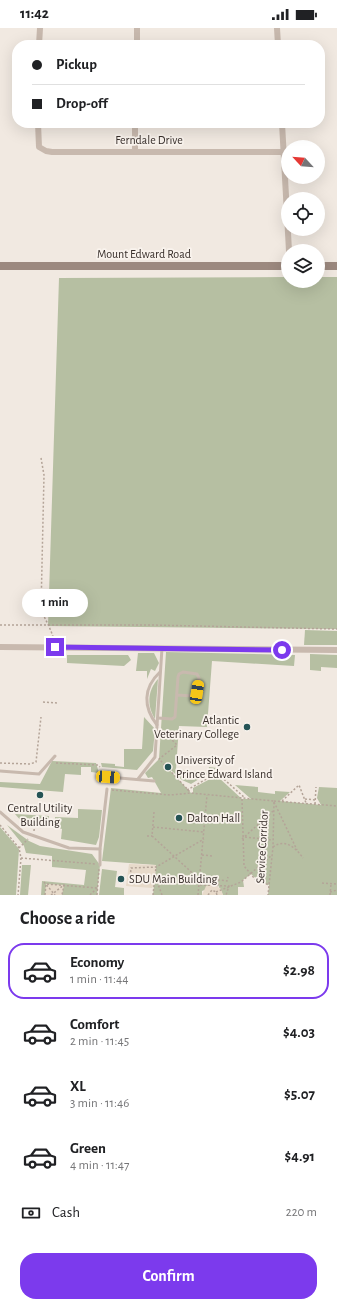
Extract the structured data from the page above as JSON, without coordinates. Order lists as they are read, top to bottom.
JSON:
{
  "streets": {
    "street": ["Ferndale Drive", "Mount Edward Road"],
    "path": ["Service Corridor"]
  },
  "places": [
    "Atlantic Veterinary College",
    "University of Prince Edward Island",
    "Central Utility Building",
    "Dalton Hall",
    "SDU Main Building"
  ],
  "north": "top left",
  "page": {
    "status": "11:42",
    "banner": ["Pickup", "Drop-off"],
    "bubble": "1 min",
    "heading": "Choose a ride",
    "list": [
      {
        "name": "Economy",
        "note": "1 min · 11:44",
        "value": "$2.98"
      },
      {
        "name": "Comfort",
        "note": "2 min · 11:45",
        "value": "$4.03"
      },
      {
        "name": "XL",
        "note": "3 min · 11:46",
        "value": "$5.07"
      },
      {
        "name": "Green",
        "note": "4 min · 11:47",
        "value": "$4.91"
      }
    ],
    "pay": ["Cash", "220 m"],
    "buttons": "Confirm"
  }
}
